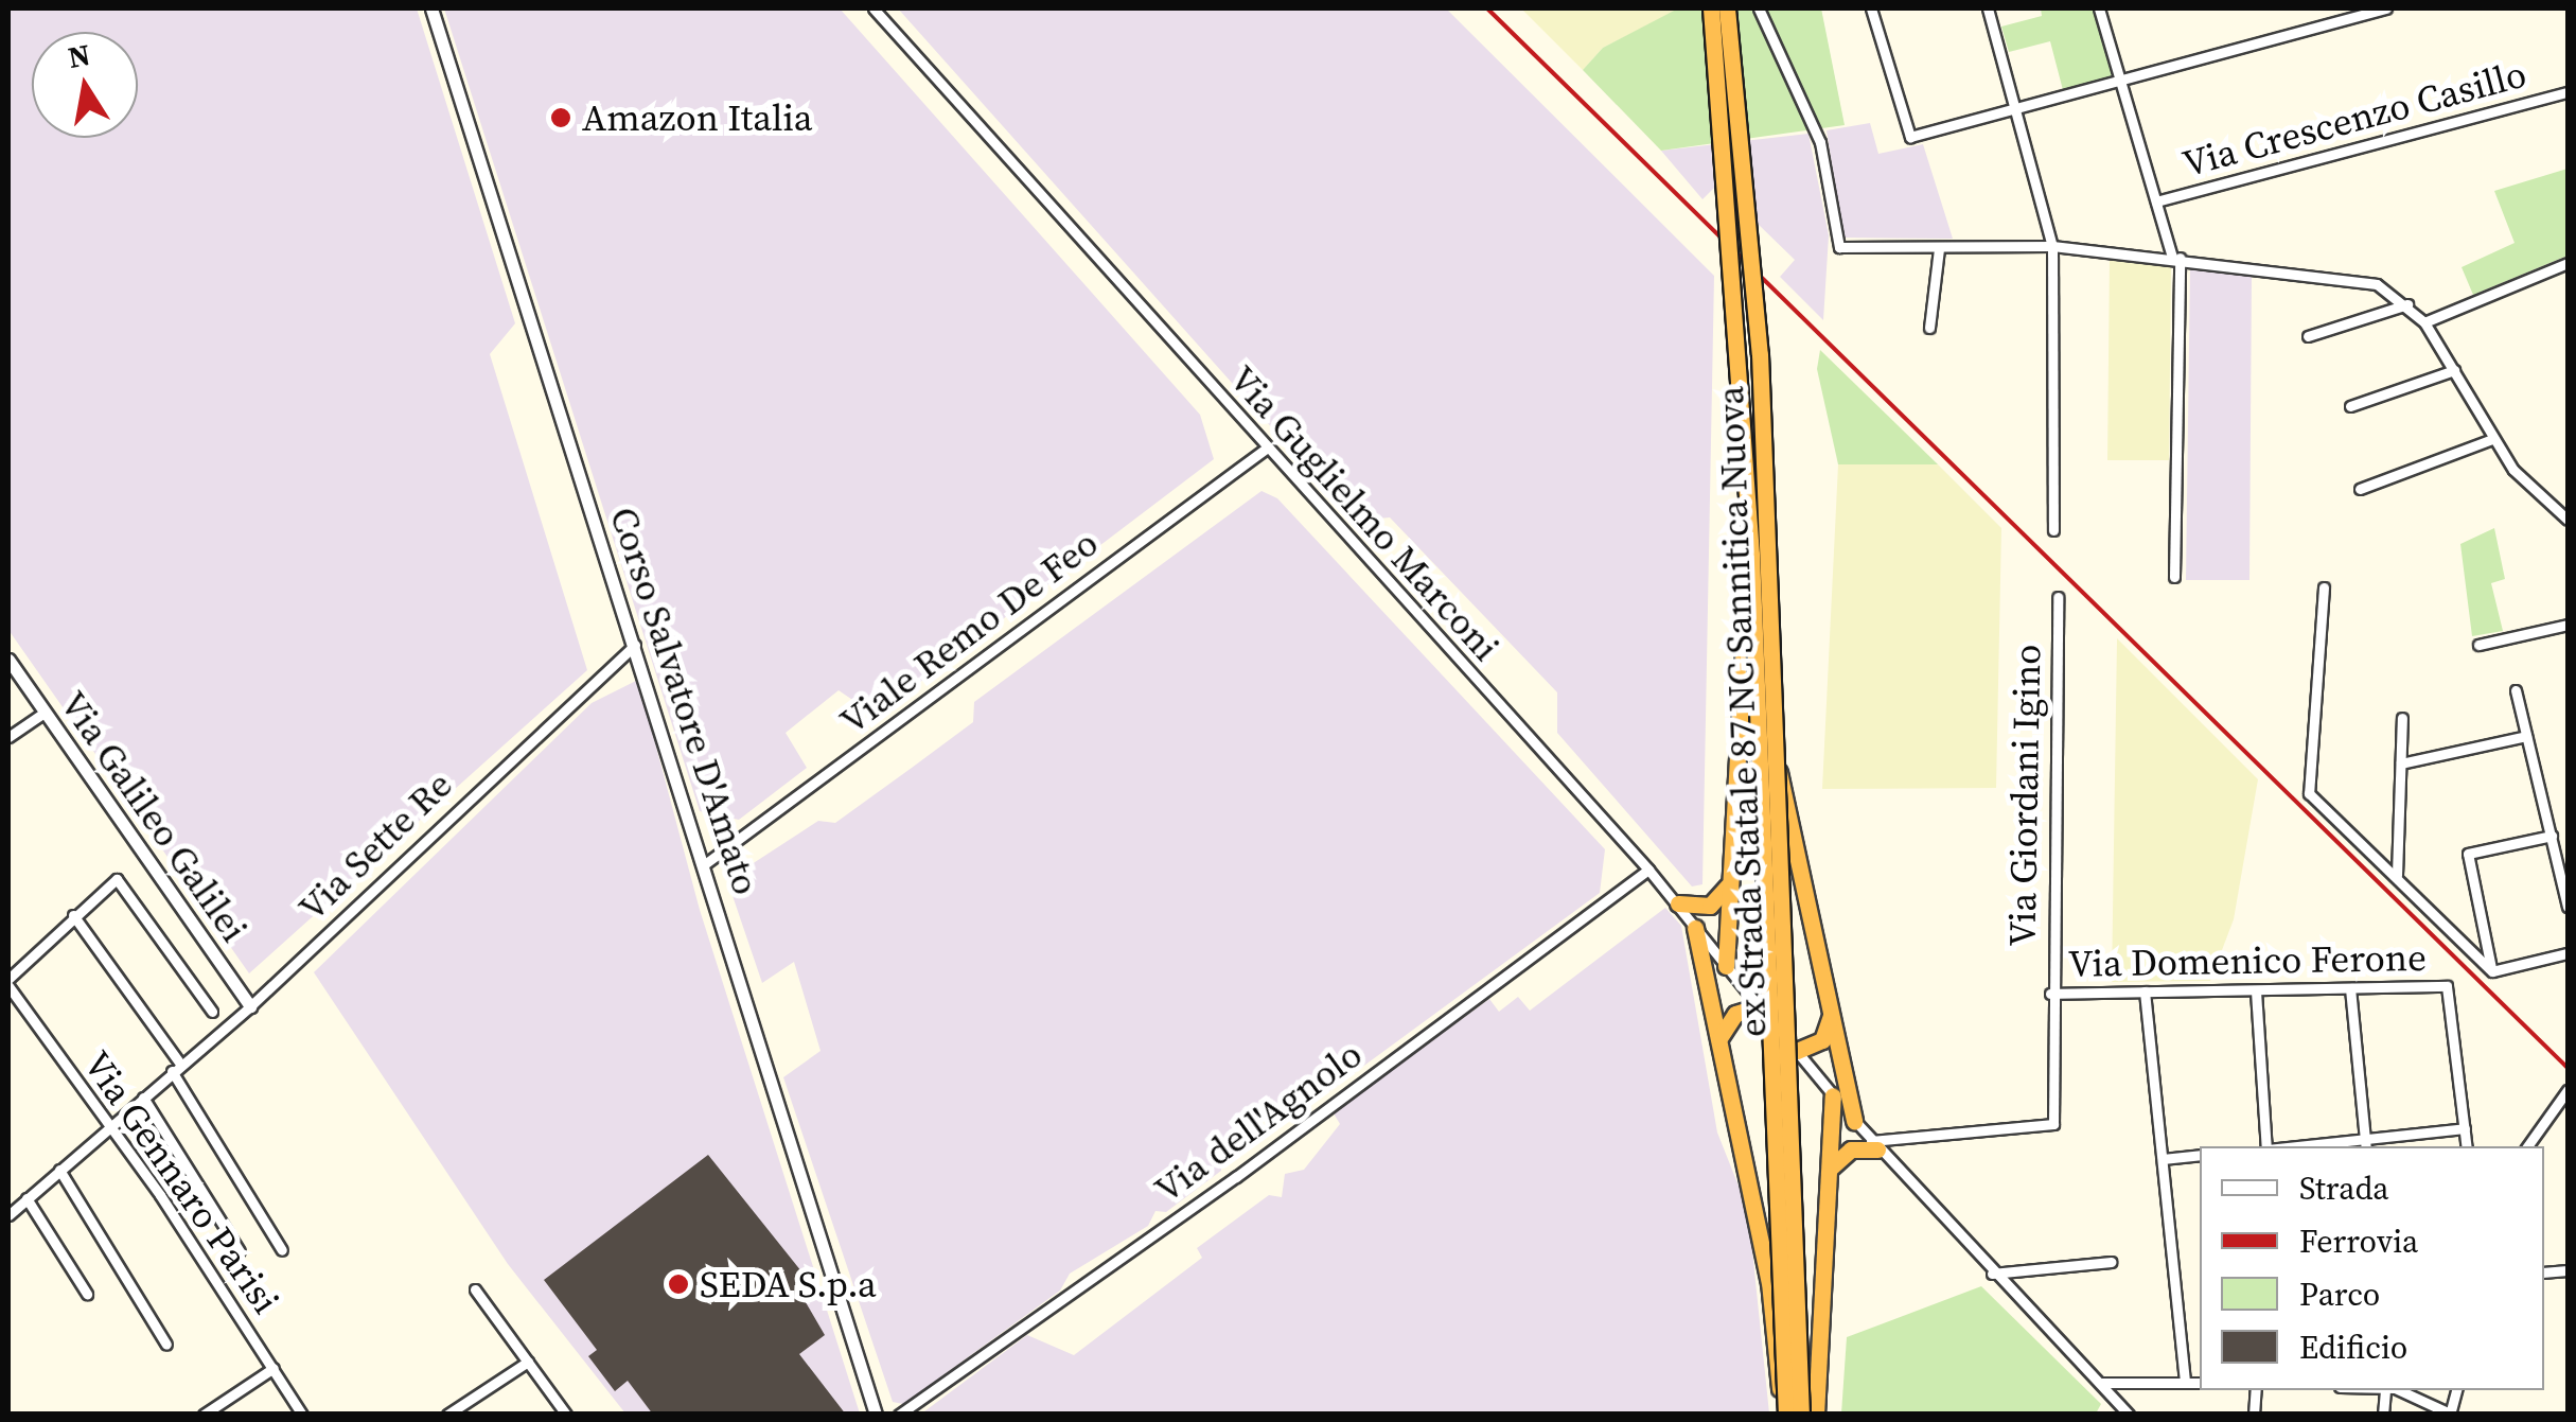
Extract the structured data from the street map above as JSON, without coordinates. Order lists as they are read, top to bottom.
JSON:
{
  "streets": {
    "highway": ["ex Strada Statale 87 NC Sannitica Nuova"],
    "street": [
      "Via Crescenzo Casillo",
      "Via Guglielmo Marconi",
      "Viale Remo De Feo",
      "Corso Salvatore D'Amato",
      "Via Giordani Igino",
      "Via Galileo Galilei",
      "Via Sette Re",
      "Via Domenico Ferone",
      "Via dell'Agnolo",
      "Via Gennaro Parisi"
    ]
  },
  "crossings": [
    ["Via Guglielmo Marconi", "Viale Remo De Feo"],
    ["Via Guglielmo Marconi", "Via Giordani Igino"],
    ["Via Guglielmo Marconi", "Via dell'Agnolo"],
    ["Viale Remo De Feo", "Corso Salvatore D'Amato"],
    ["Corso Salvatore D'Amato", "Via Sette Re"],
    ["Via Giordani Igino", "Via Domenico Ferone"],
    ["Via Galileo Galilei", "Via Sette Re"],
    ["Via Sette Re", "Via Gennaro Parisi"]
  ],
  "places": ["Amazon Italia", "SEDA S.p.a"],
  "legend": [
    "Strada",
    "Ferrovia",
    "Parco",
    "Edificio"
  ],
  "north": "top"
}
